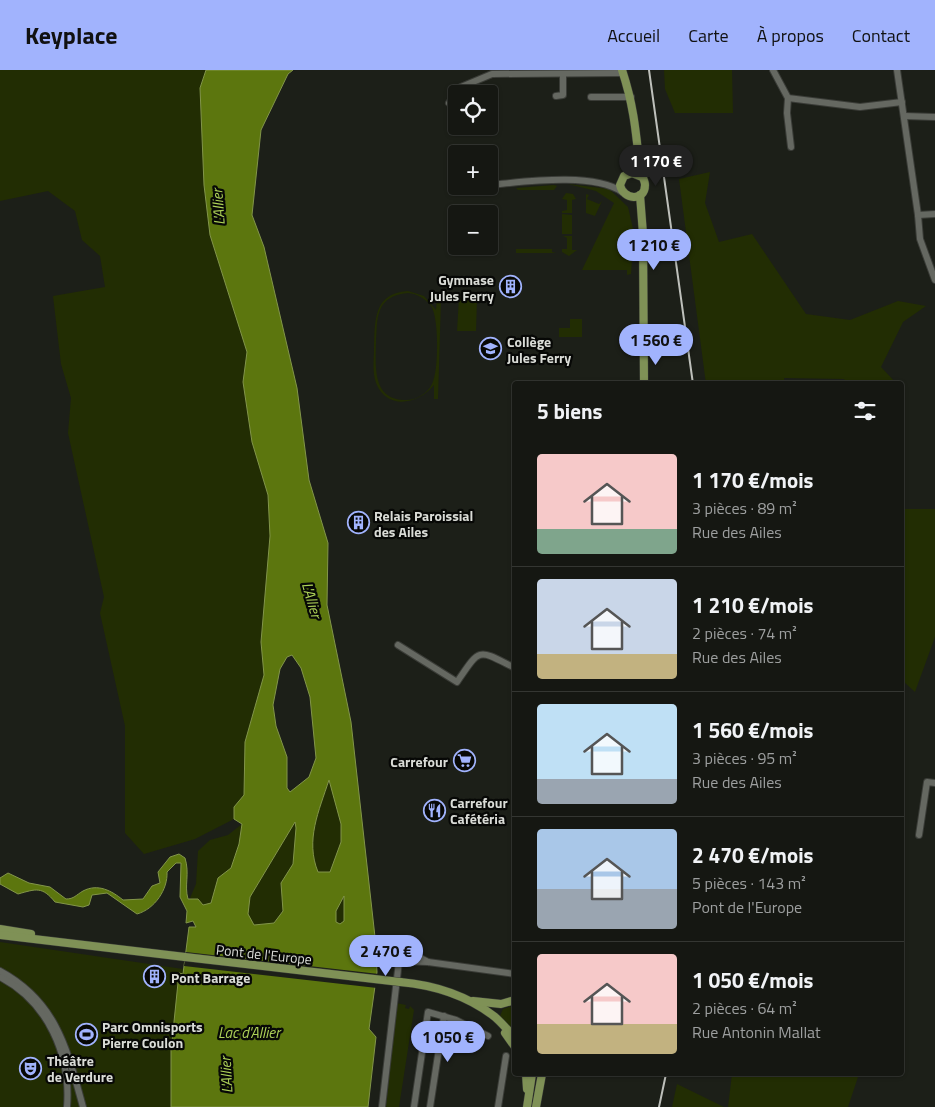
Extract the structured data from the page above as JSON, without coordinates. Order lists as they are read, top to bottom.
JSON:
{
  "streets": {
    "main road": ["Pont de l'Europe"]
  },
  "water": ["L'Allier", "Lac d'Allier"],
  "places": {
    "building": ["Gymnase Jules Ferry", "Relais Paroissial des Ailes", "Pont Barrage"],
    "school or university": ["Collège Jules Ferry"],
    "supermarket": ["Carrefour"],
    "restaurant": ["Carrefour Cafétéria"],
    "sports": ["Parc Omnisports Pierre Coulon"],
    "theatre": ["Théâtre de Verdure"]
  },
  "page": {
    "header": "Keyplace",
    "nav": [
      "Accueil",
      "Carte",
      "À propos",
      "Contact"
    ],
    "map_buttons": ["+", "−"],
    "price": [
      "1 170 €",
      "1 210 €",
      "1 560 €",
      "2 470 €",
      "1 050 €"
    ],
    "heading": "5 biens",
    "list": [
      {
        "name": "1 170 €/mois",
        "note": "3 pièces · 89 m² · Rue des Ailes"
      },
      {
        "name": "1 210 €/mois",
        "note": "2 pièces · 74 m² · Rue des Ailes"
      },
      {
        "name": "1 560 €/mois",
        "note": "3 pièces · 95 m² · Rue des Ailes"
      },
      {
        "name": "2 470 €/mois",
        "note": "5 pièces · 143 m² · Pont de l'Europe"
      },
      {
        "name": "1 050 €/mois",
        "note": "2 pièces · 64 m² · Rue Antonin Mallat"
      }
    ]
  }
}
